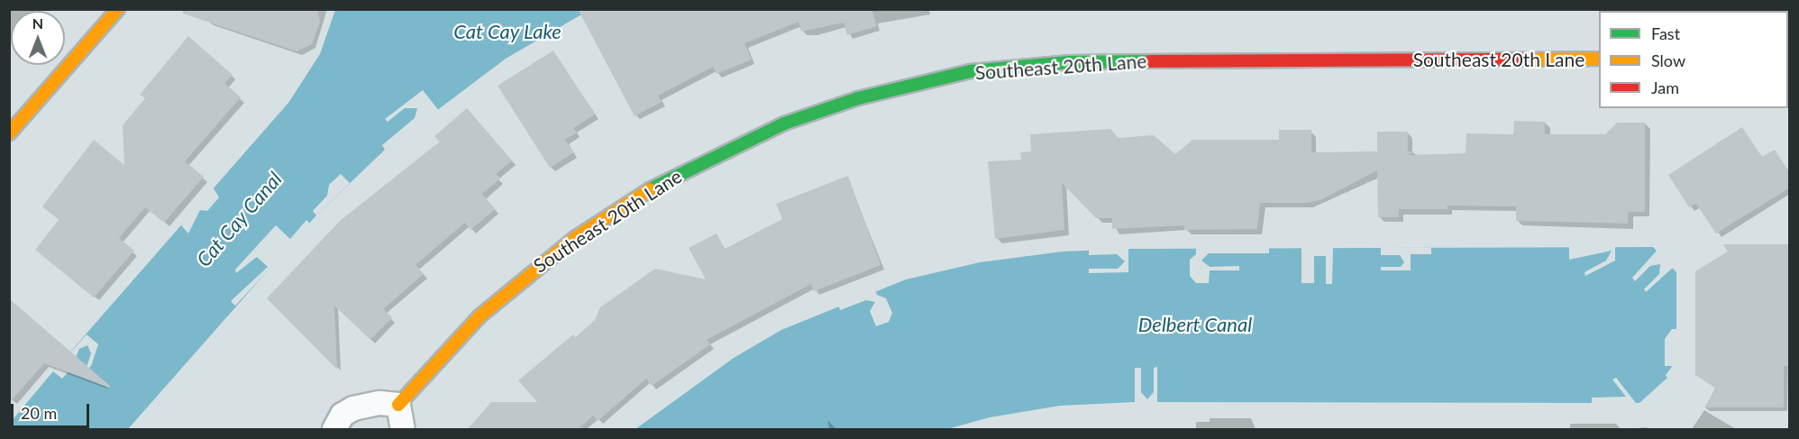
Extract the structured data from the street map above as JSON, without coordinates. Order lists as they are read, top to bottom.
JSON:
{
  "streets": {
    "street": ["Southeast 20th Lane"]
  },
  "water": ["Cat Cay Lake", "Cat Cay Canal", "Delbert Canal"],
  "legend": ["Fast", "Slow", "Jam"],
  "scale_bar": "20 m",
  "north": "top"
}
